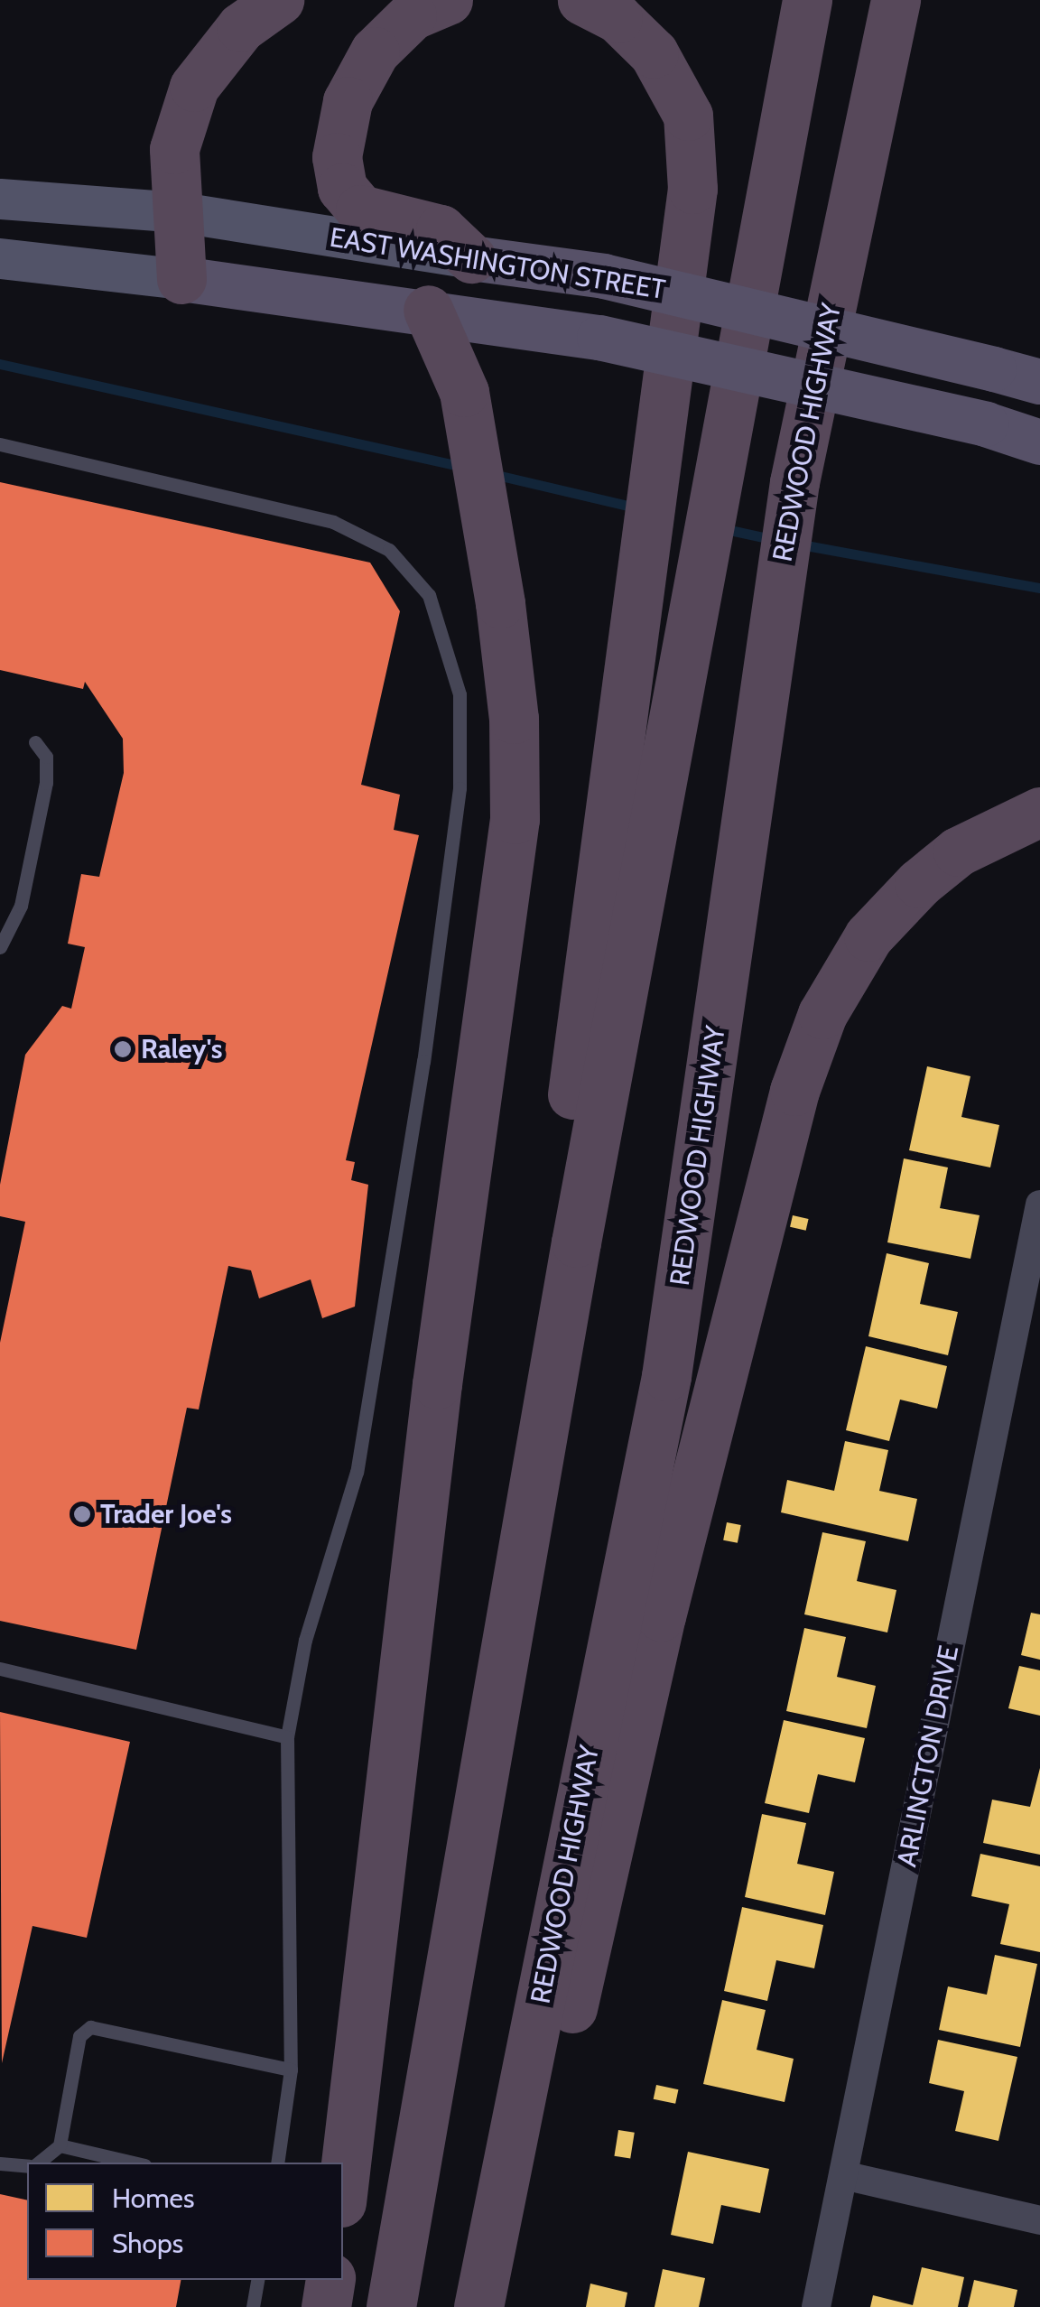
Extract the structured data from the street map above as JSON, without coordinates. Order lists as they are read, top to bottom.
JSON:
{
  "streets": {
    "highway": ["REDWOOD HIGHWAY"],
    "main road": ["EAST WASHINGTON STREET"],
    "street": ["ARLINGTON DRIVE"]
  },
  "places": ["Raley's", "Trader Joe's"],
  "legend": ["Homes", "Shops"]
}
